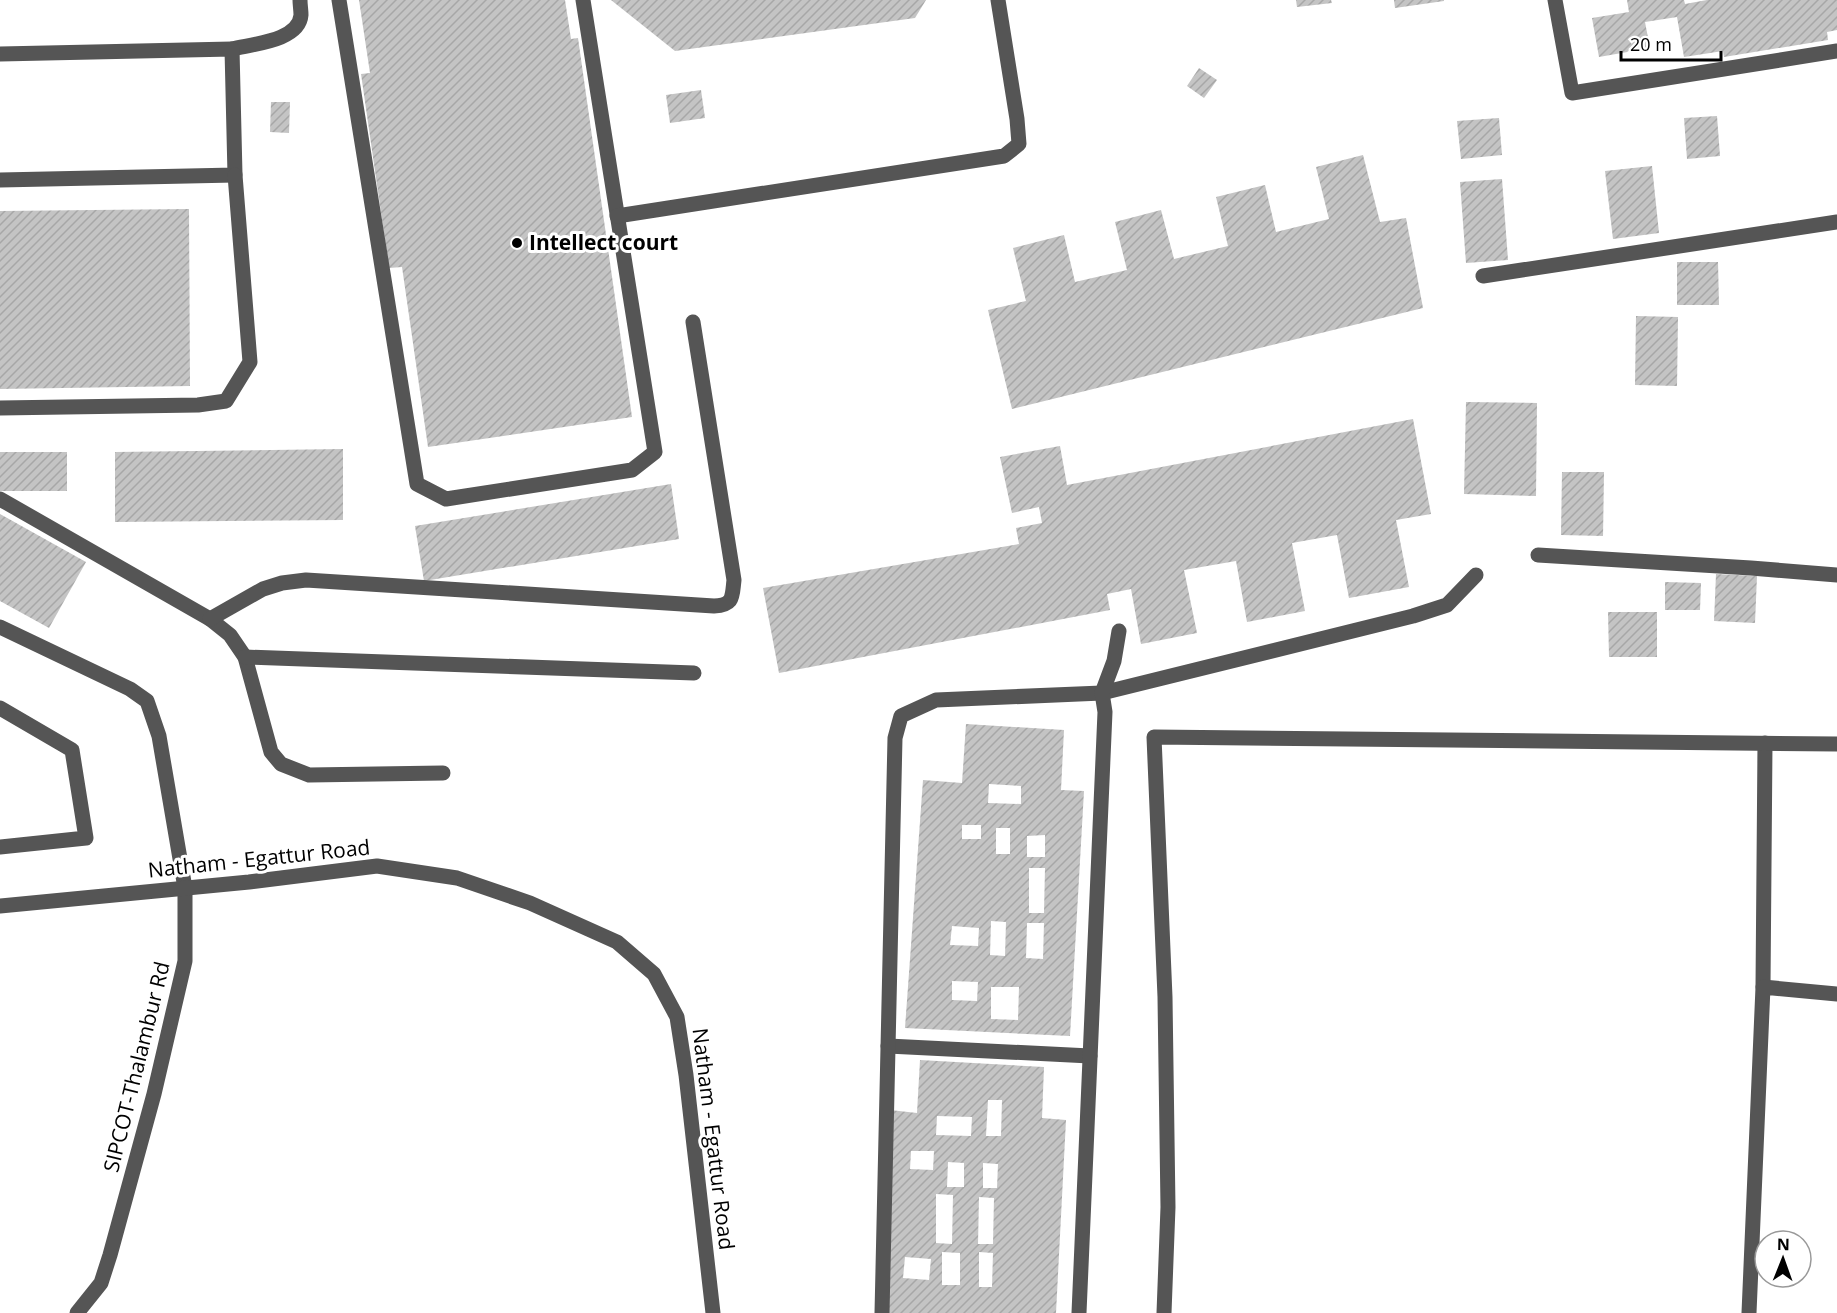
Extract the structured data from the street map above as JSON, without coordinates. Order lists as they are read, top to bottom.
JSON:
{
  "streets": {
    "street": ["Natham - Egattur Road", "SIPCOT-Thalambur Rd"]
  },
  "crossings": [
    ["Natham - Egattur Road", "SIPCOT-Thalambur Rd"]
  ],
  "places": ["Intellect court"],
  "scale_bar": "20 m",
  "north": "top"
}
